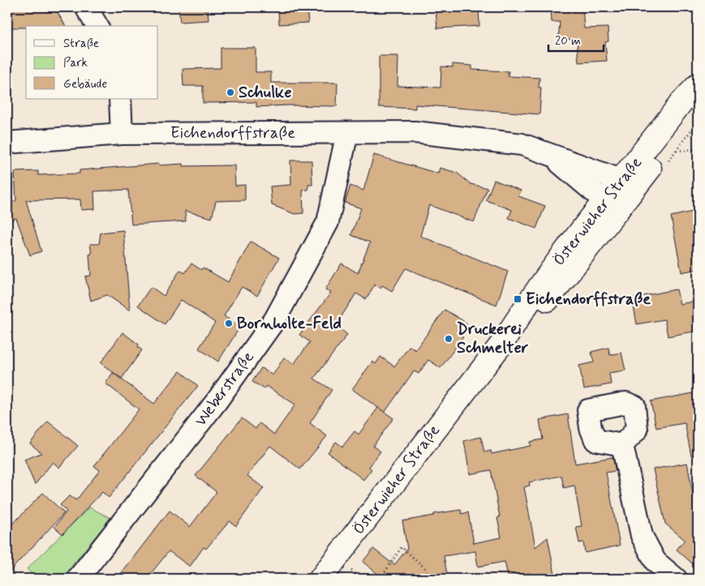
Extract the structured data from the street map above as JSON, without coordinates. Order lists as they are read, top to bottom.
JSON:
{
  "streets": {
    "street": ["Eichendorffstraße", "Österwieher Straße", "Weberstraße"]
  },
  "crossings": [
    ["Eichendorffstraße", "Österwieher Straße"],
    ["Eichendorffstraße", "Weberstraße"]
  ],
  "places": {
    "other": ["Schulke", "Bornholte-Feld", "Druckerei Schmelter"],
    "transit": ["Eichendorffstraße"]
  },
  "legend": ["Straße", "Park", "Gebäude"],
  "scale_bar": "20 m"
}
